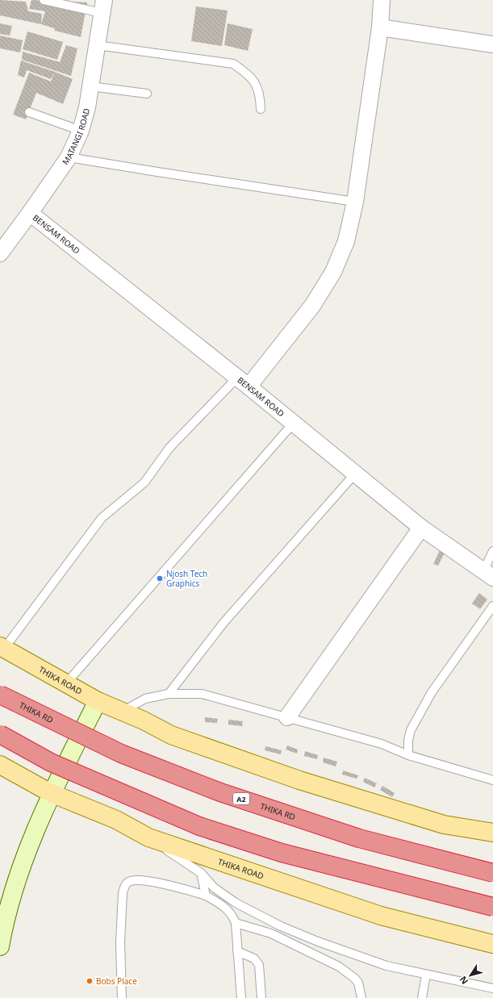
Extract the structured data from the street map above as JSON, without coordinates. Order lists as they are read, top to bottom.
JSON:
{
  "streets": {
    "highway": ["THIKA RD", "A2"],
    "main road": ["THIKA ROAD"],
    "street": ["MATANGI ROAD", "BENSAM ROAD"]
  },
  "crossings": [
    ["MATANGI ROAD", "BENSAM ROAD"]
  ],
  "places": ["Njosh Tech Graphics", "Bobs Place"],
  "north": "bottom left"
}
